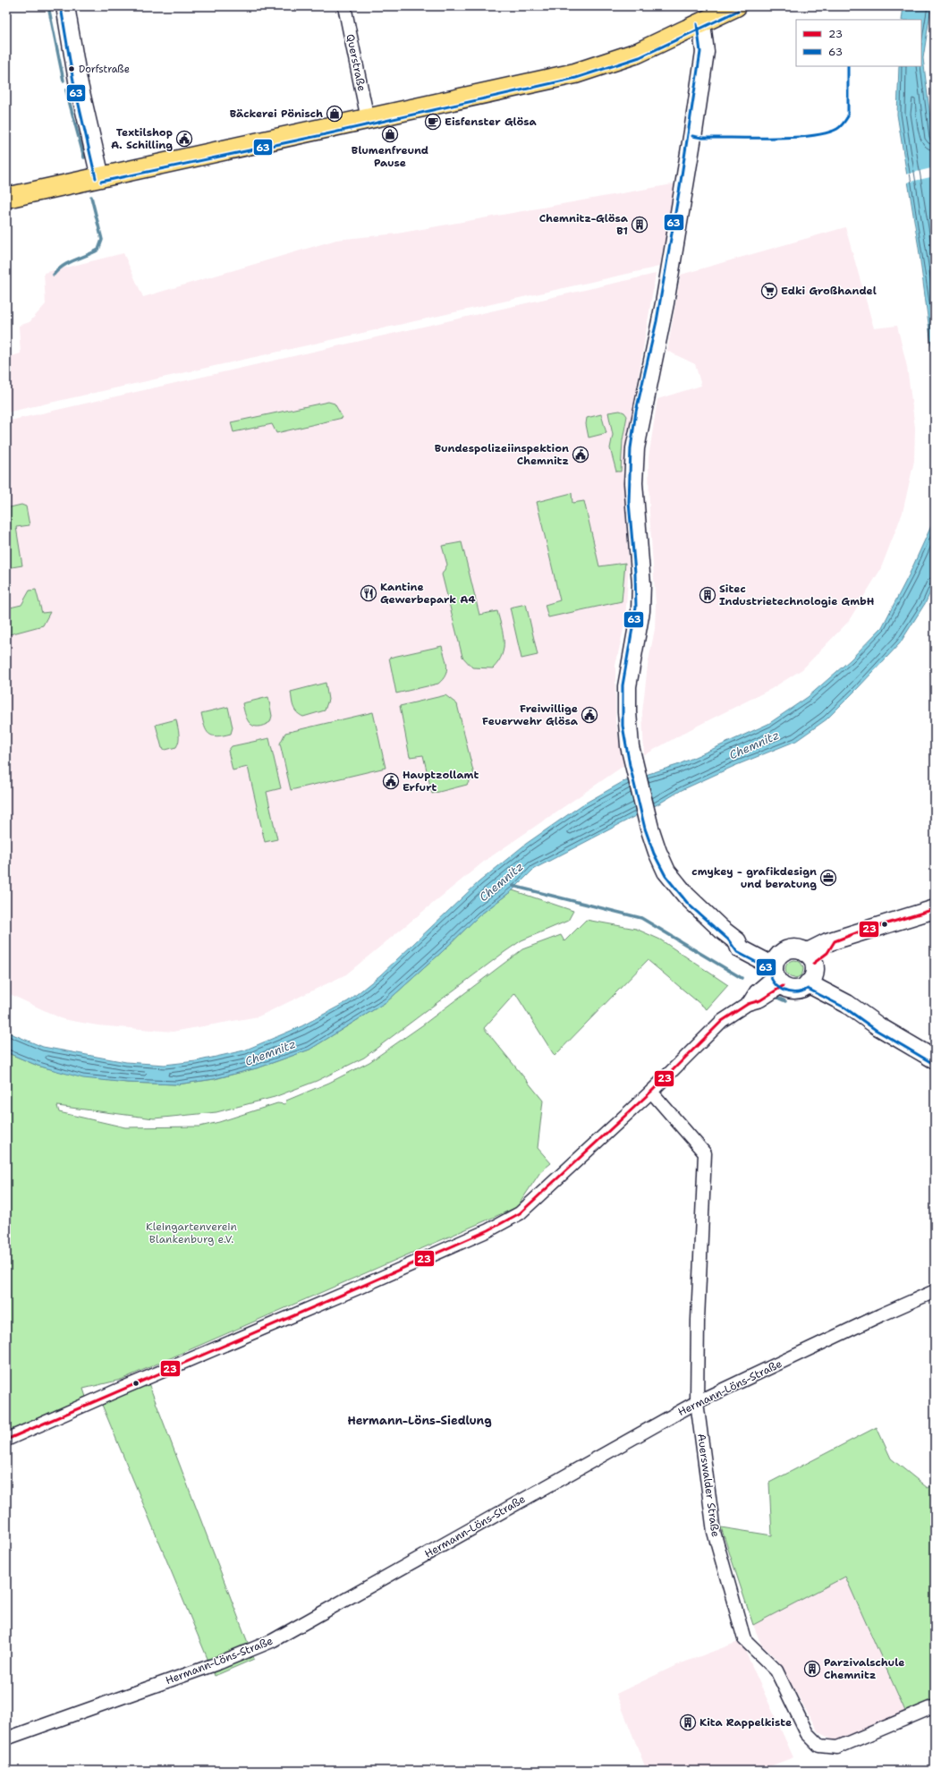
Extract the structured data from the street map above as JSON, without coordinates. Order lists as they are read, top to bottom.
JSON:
{
  "streets": {
    "street": ["Querstraße", "Hermann-Löns-Straße", "Auerswalder Straße"]
  },
  "crossings": [
    ["Hermann-Löns-Straße", "Auerswalder Straße"]
  ],
  "districts": ["Hermann-Löns-Siedlung"],
  "water": ["Chemnitz"],
  "parks": ["Kleingartenverein Blankenburg e.V."],
  "places": {
    "other": ["Dorfstraße"],
    "shop": ["Bäckerei Pönisch", "Blumenfreund Pause"],
    "cafe": ["Eisfenster Glösa"],
    "public building": [
      "Textilshop A. Schilling",
      "Bundespolizeiinspektion Chemnitz",
      "Freiwillige Feuerwehr Glösa",
      "Hauptzollamt Erfurt"
    ],
    "building": [
      "Chemnitz-Glösa B1",
      "Sitec Industrietechnologie GmbH",
      "Parzivalschule Chemnitz",
      "Kita Rappelkiste"
    ],
    "supermarket": ["Edki Großhandel"],
    "restaurant": ["Kantine Gewerbepark A4"],
    "office": ["cmykey - grafikdesign und beratung"]
  },
  "lines": ["transit line 63", "transit line 23"],
  "legend": ["23", "63"]
}
